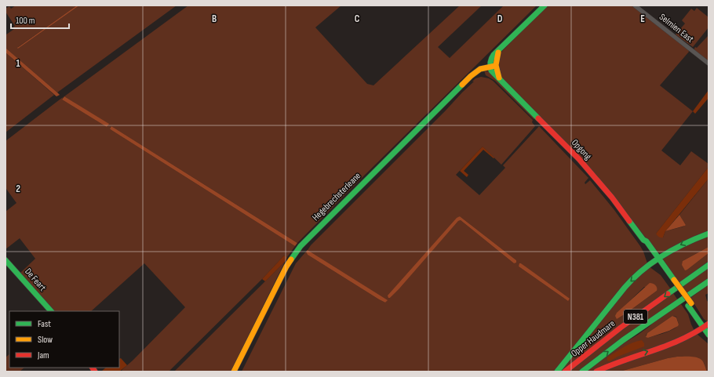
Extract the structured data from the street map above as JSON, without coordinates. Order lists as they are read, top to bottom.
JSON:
{
  "streets": {
    "main road": [
      "Opgong",
      "Hegebrechsterleane",
      "De Feart",
      "N381",
      "Opper Haudmare"
    ],
    "street": ["Selmien East"]
  },
  "crossings": [
    ["Opgong", "Hegebrechsterleane"],
    ["Opgong", "N381"]
  ],
  "legend": ["Fast", "Slow", "Jam"],
  "scale_bar": "100 m",
  "grid": {
    "columns": [
      "B",
      "C",
      "D",
      "E"
    ],
    "rows": ["1", "2"]
  }
}
